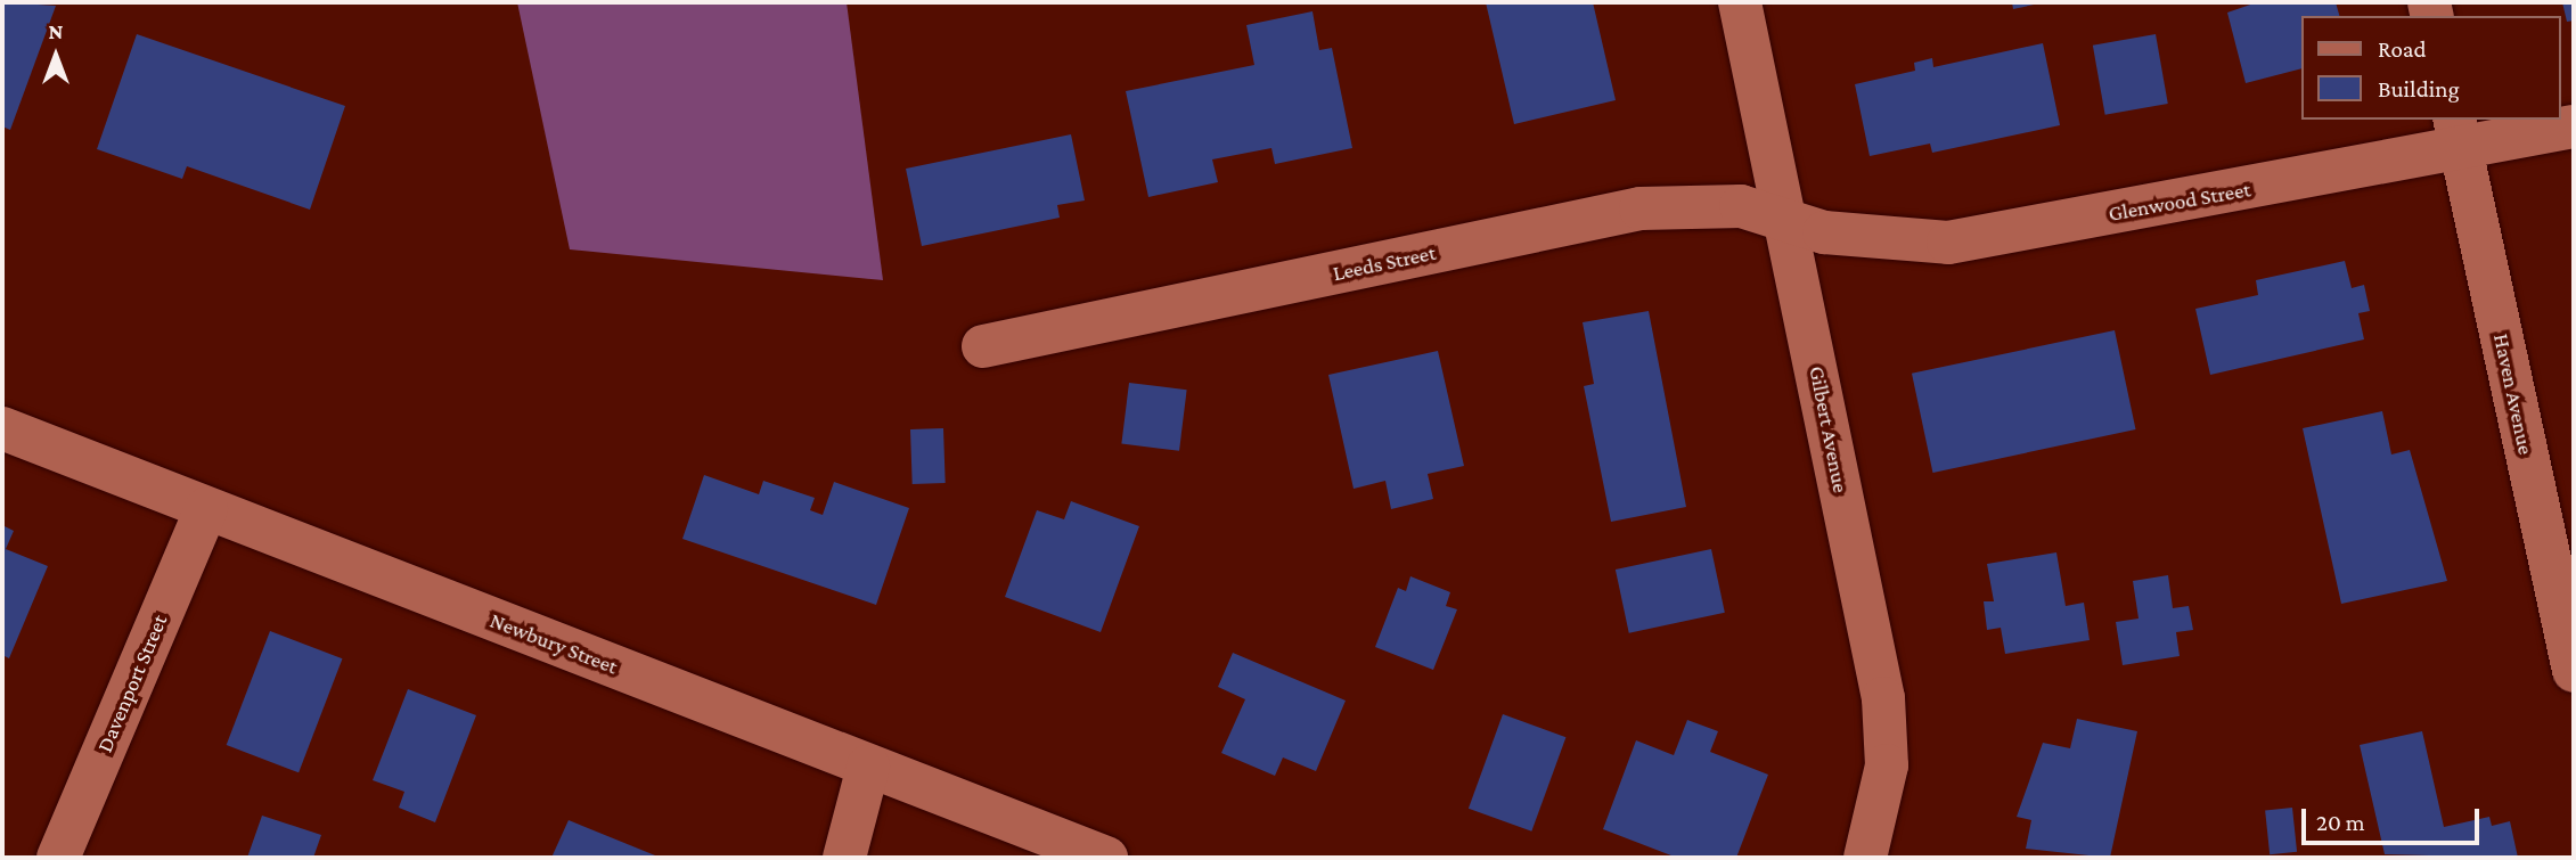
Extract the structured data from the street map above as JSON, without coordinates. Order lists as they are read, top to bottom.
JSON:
{
  "streets": {
    "street": [
      "Glenwood Street",
      "Leeds Street",
      "Haven Avenue",
      "Gilbert Avenue",
      "Newbury Street",
      "Davenport Street"
    ]
  },
  "crossings": [
    ["Glenwood Street", "Leeds Street"],
    ["Glenwood Street", "Haven Avenue"],
    ["Glenwood Street", "Gilbert Avenue"],
    ["Leeds Street", "Gilbert Avenue"],
    ["Newbury Street", "Davenport Street"]
  ],
  "legend": ["Road", "Building"],
  "scale_bar": "20 m",
  "north": "top"
}
